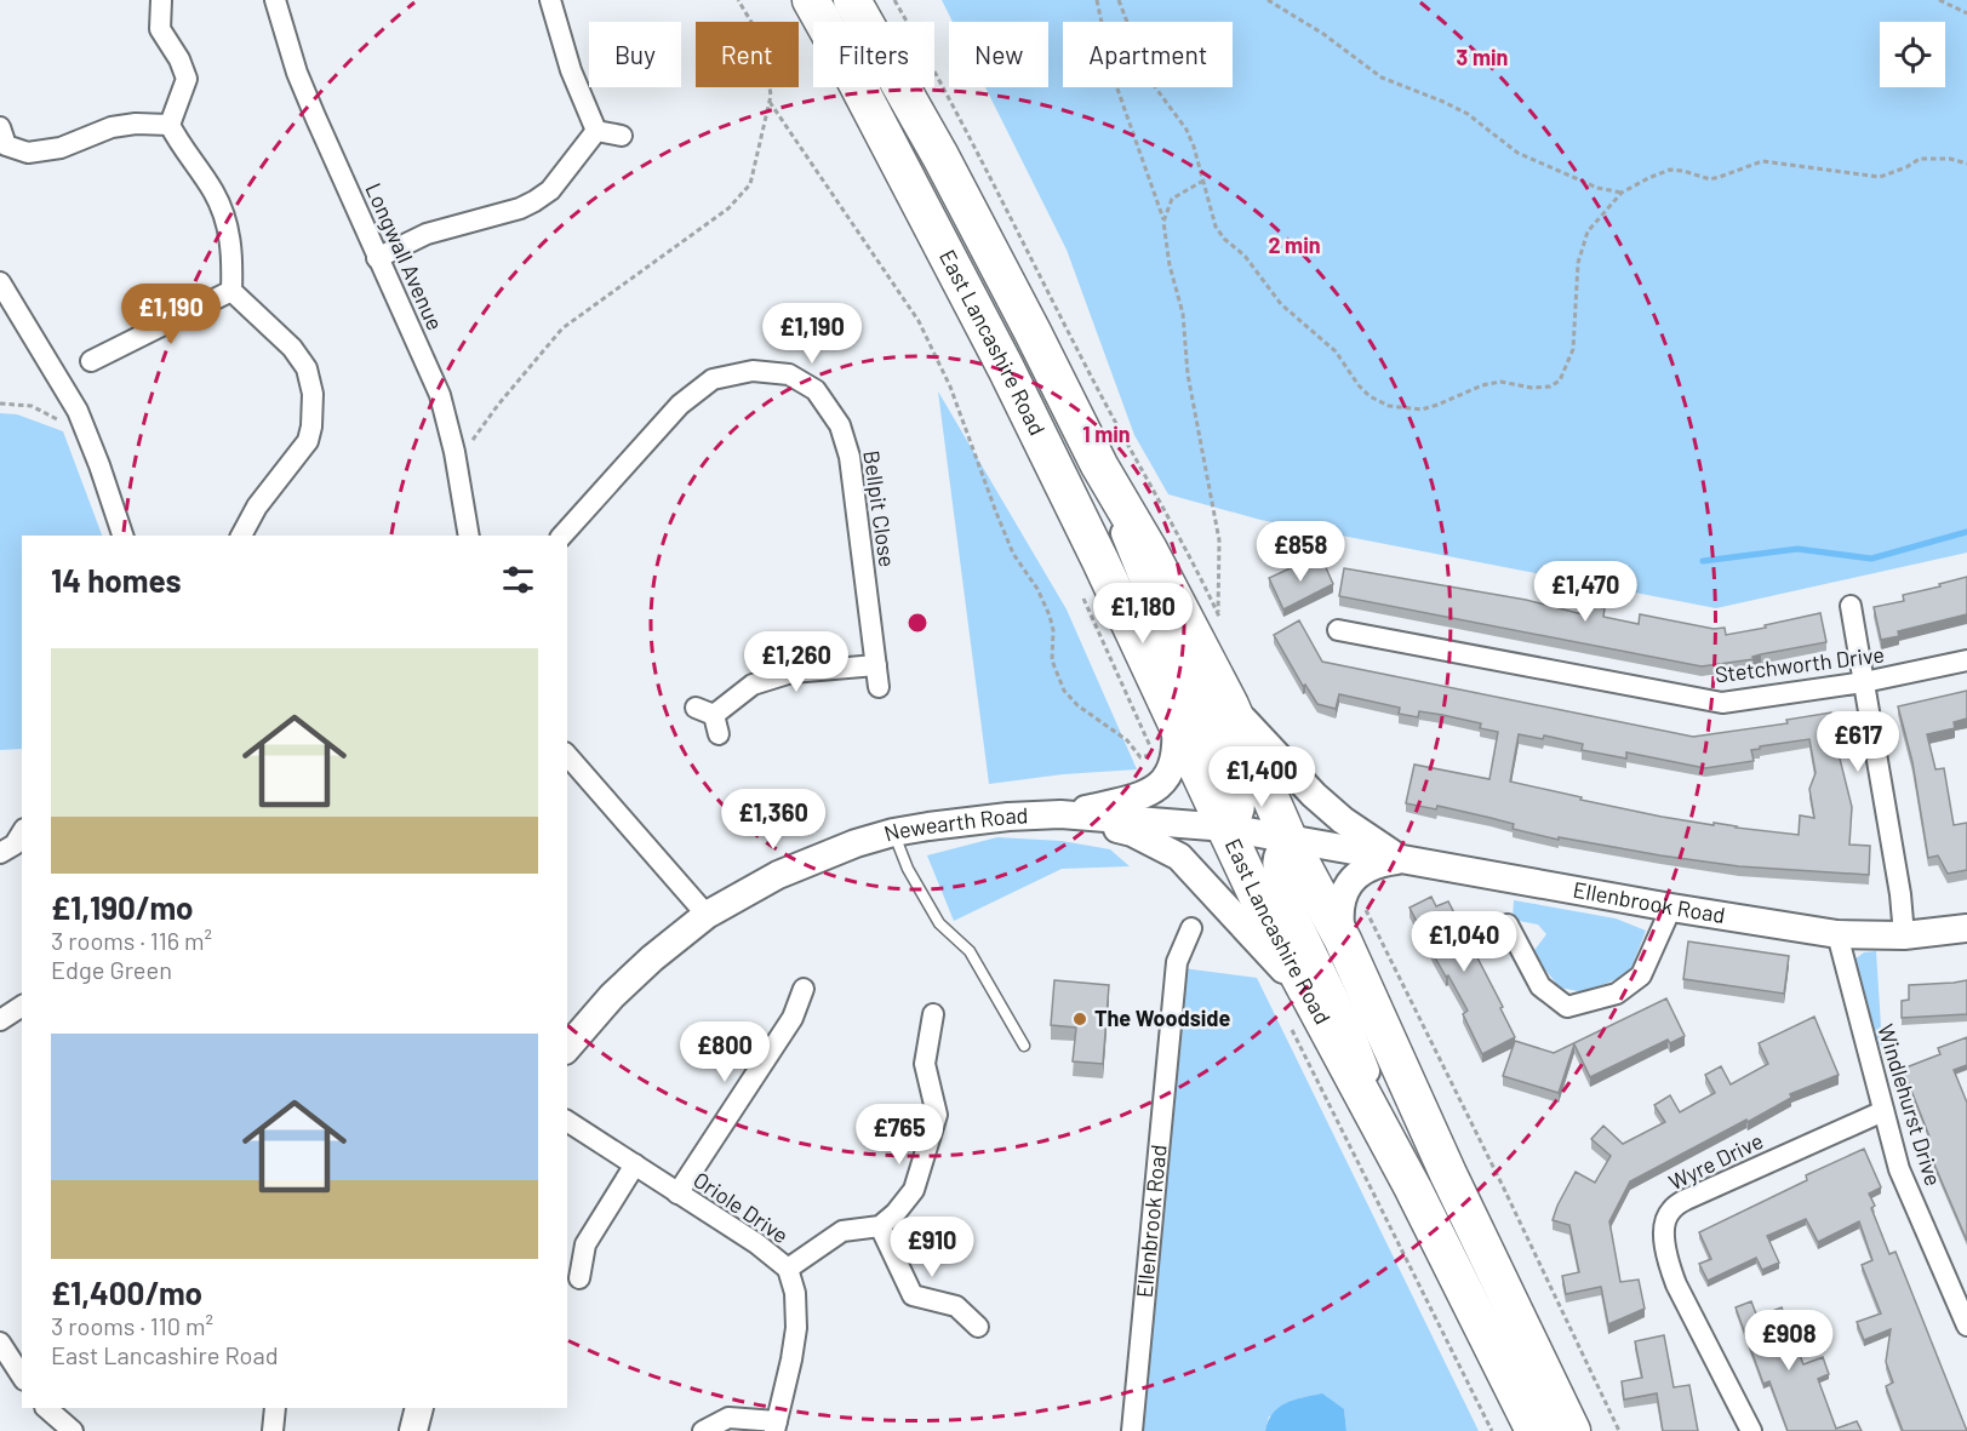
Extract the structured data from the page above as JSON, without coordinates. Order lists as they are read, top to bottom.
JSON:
{
  "streets": {
    "highway": ["East Lancashire Road"],
    "main road": ["Newearth Road", "Ellenbrook Road"],
    "street": [
      "Longwall Avenue",
      "Bellpit Close",
      "Stetchworth Drive",
      "Windlehurst Drive",
      "Wyre Drive",
      "Oriole Drive"
    ]
  },
  "crossings": [
    ["East Lancashire Road", "Newearth Road"],
    ["East Lancashire Road", "Ellenbrook Road"],
    ["Newearth Road", "Ellenbrook Road"],
    ["Ellenbrook Road", "Windlehurst Drive"],
    ["Windlehurst Drive", "Wyre Drive"]
  ],
  "places": ["The Woodside"],
  "page": {
    "chip": [
      "Buy",
      "Rent",
      "Filters",
      "New",
      "Apartment"
    ],
    "price": [
      "£1,190",
      "£1,190",
      "£858",
      "£1,470",
      "£1,180",
      "£1,260",
      "£617",
      "£1,400",
      "£1,360",
      "£1,040",
      "£800",
      "£765",
      "£910",
      "£908"
    ],
    "heading": "14 homes",
    "list": [
      {
        "name": "£1,190/mo",
        "note": "3 rooms · 116 m² · Edge Green"
      },
      {
        "name": "£1,400/mo",
        "note": "3 rooms · 110 m² · East Lancashire Road"
      }
    ]
  },
  "rings": ["3 min", "2 min", "1 min"]
}
